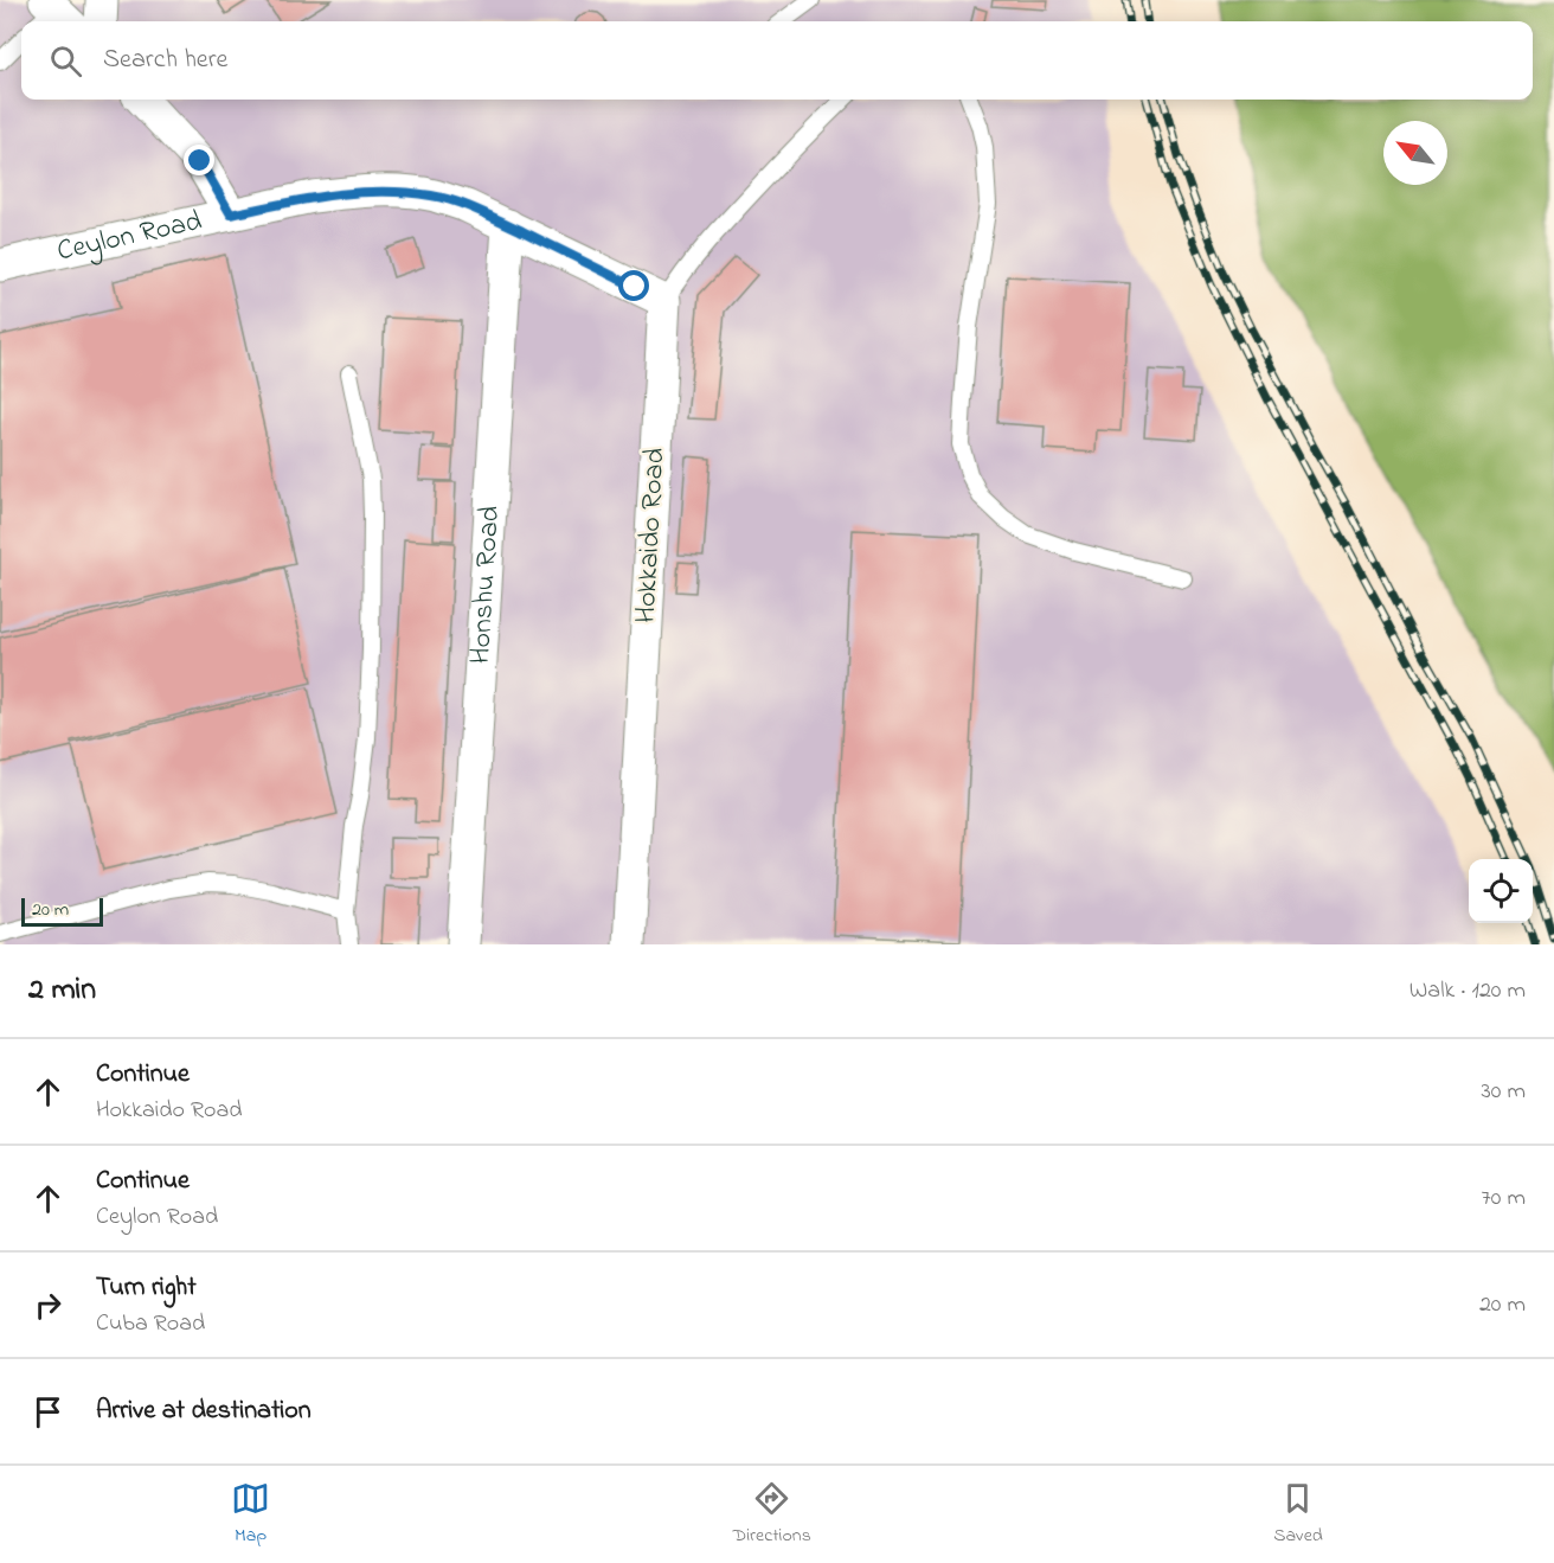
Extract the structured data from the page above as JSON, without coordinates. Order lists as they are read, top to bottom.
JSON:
{
  "streets": {
    "street": ["Ceylon Road", "Hokkaido Road", "Honshu Road"]
  },
  "crossings": [
    ["Ceylon Road", "Honshu Road"]
  ],
  "scale_bar": "20 m",
  "north": "top left",
  "page": {
    "search": "Search here",
    "scale": "20 m",
    "heading": ["2 min", "Walk · 120 m"],
    "list": [
      ["Continue", "Hokkaido Road", "30 m"],
      ["Continue", "Ceylon Road", "70 m"],
      ["Turn right", "Cuba Road", "20 m"],
      "Arrive at destination"
    ],
    "nav": ["Map", "Directions", "Saved"]
  }
}
